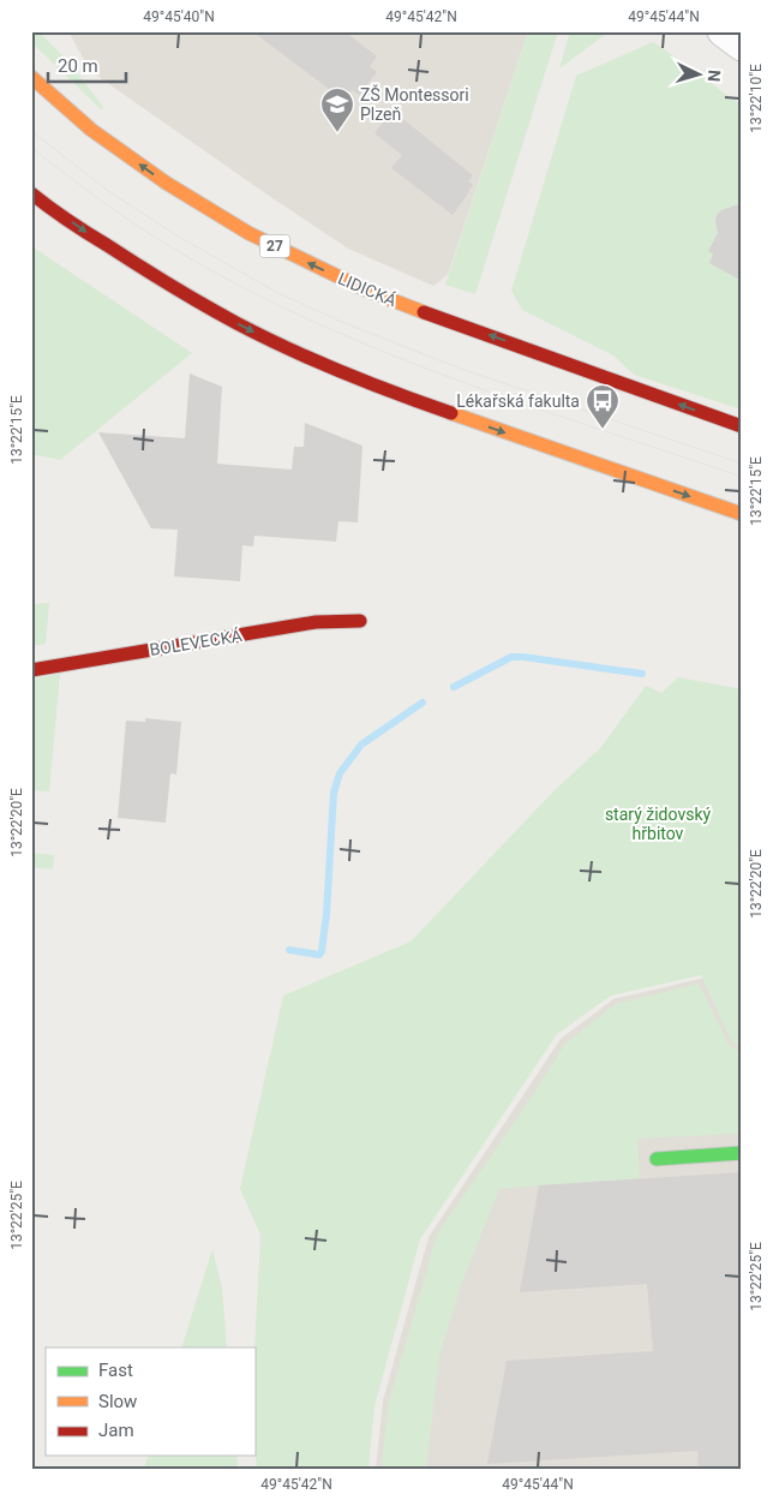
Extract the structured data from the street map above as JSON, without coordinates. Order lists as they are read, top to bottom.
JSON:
{
  "streets": {
    "main road": ["27", "LIDICKÁ", "BOLEVECKÁ"]
  },
  "parks": ["starý židovský hřbitov"],
  "places": {
    "school or university": ["ZŠ Montessori Plzeň"],
    "bus stop": ["Lékařská fakulta"]
  },
  "legend": ["Fast", "Slow", "Jam"],
  "scale_bar": "20 m",
  "north": "right",
  "coordinates": [
    "49°45'40\"N",
    "49°45'42\"N",
    "49°45'44\"N",
    "13°22'10\"E",
    "13°22'15\"E",
    "13°22'20\"E",
    "13°22'25\"E"
  ]
}
